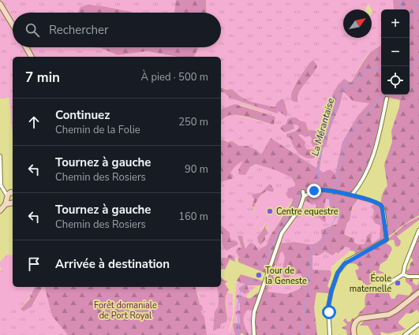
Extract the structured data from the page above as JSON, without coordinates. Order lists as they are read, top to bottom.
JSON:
{
  "water": ["La Mérantaise"],
  "parks": ["Forêt domaniale de Port Royal"],
  "places": ["Centre equestre", "Tour de la Geneste", "École maternelle"],
  "north": "top right",
  "page": {
    "map_buttons": ["+", "−"],
    "search": "Rechercher",
    "heading": ["7 min", "À pied · 500 m"],
    "list": [
      ["Continuez", "Chemin de la Folie", "250 m"],
      ["Tournez à gauche", "Chemin des Rosiers", "90 m"],
      ["Tournez à gauche", "Chemin des Rosiers", "160 m"],
      "Arrivée à destination"
    ]
  }
}
